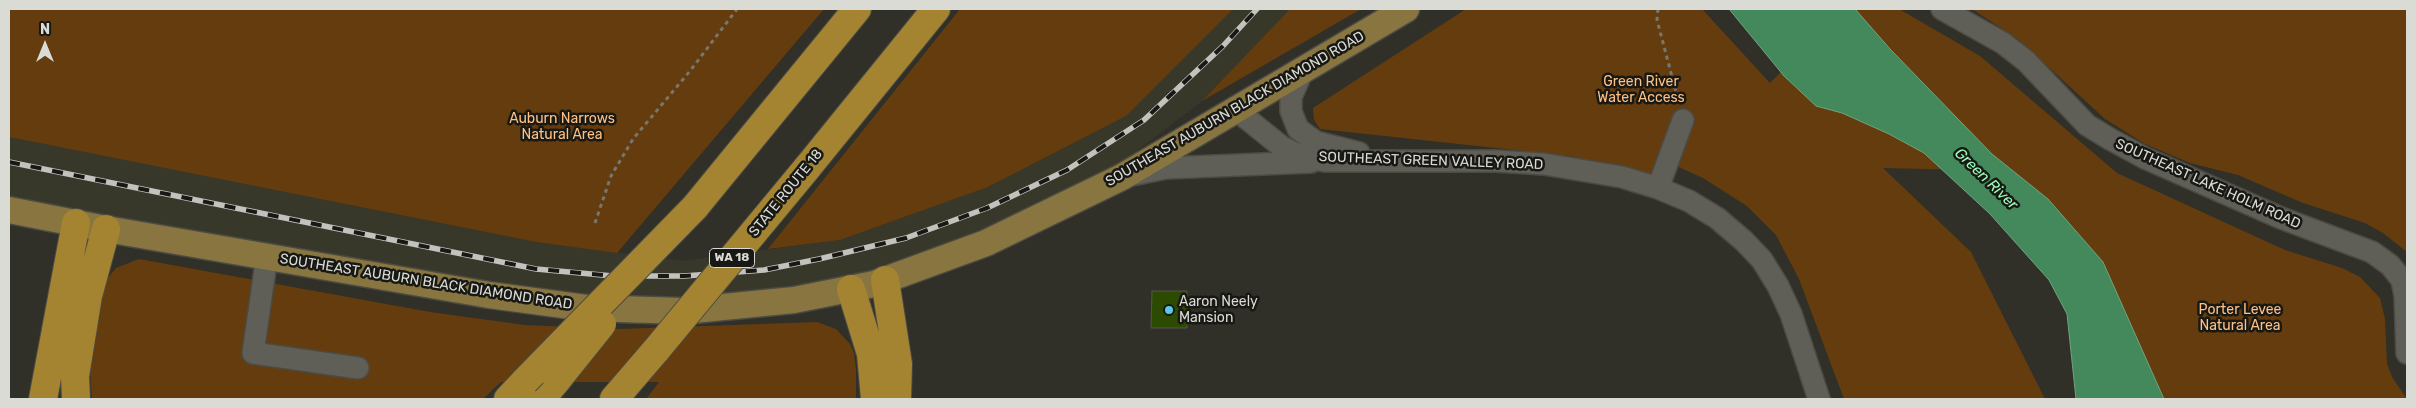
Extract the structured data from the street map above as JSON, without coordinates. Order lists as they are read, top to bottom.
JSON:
{
  "streets": {
    "highway": ["STATE ROUTE 18", "WA 18"],
    "main road": ["SOUTHEAST AUBURN BLACK DIAMOND ROAD"],
    "street": ["SOUTHEAST GREEN VALLEY ROAD", "SOUTHEAST LAKE HOLM ROAD"]
  },
  "crossings": [
    ["SOUTHEAST AUBURN BLACK DIAMOND ROAD", "SOUTHEAST GREEN VALLEY ROAD"]
  ],
  "water": ["Green River"],
  "parks": ["Green River Water Access", "Auburn Narrows Natural Area", "Porter Levee Natural Area"],
  "places": ["Aaron Neely Mansion"],
  "north": "top"
}
